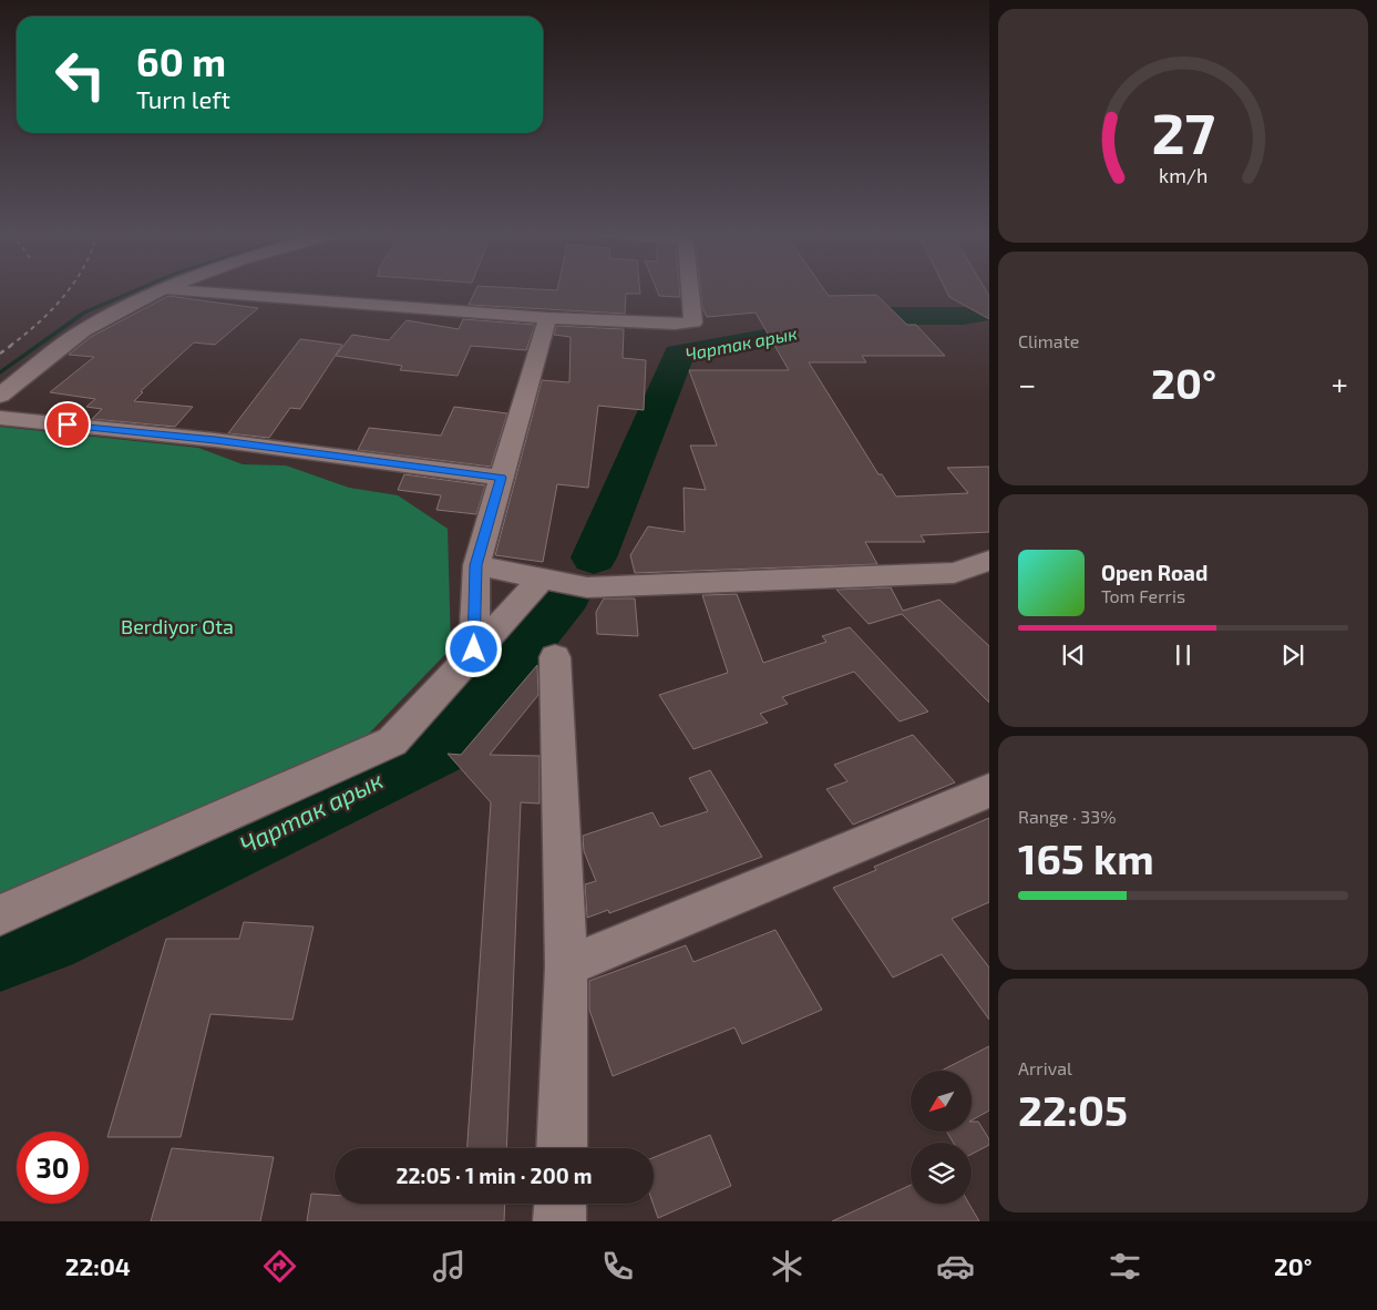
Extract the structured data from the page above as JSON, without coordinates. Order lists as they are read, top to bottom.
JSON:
{
  "water": ["Чартак арык"],
  "parks": ["Berdiyor Ota"],
  "north": "bottom left",
  "page": {
    "turn": ["60 m", "Turn left"],
    "tile": [
      "Climate",
      ["Range · 33%", "165 km"],
      ["Arrival", "22:05"]
    ],
    "heat": ["−", "20°", "+"],
    "song": ["Open Road", "Tom Ferris"],
    "limit": "30",
    "trip": "22:05 · 1 min · 200 m",
    "tabs": ["22:04", "20°"],
    "gauge": ["27", "km/h"]
  }
}
